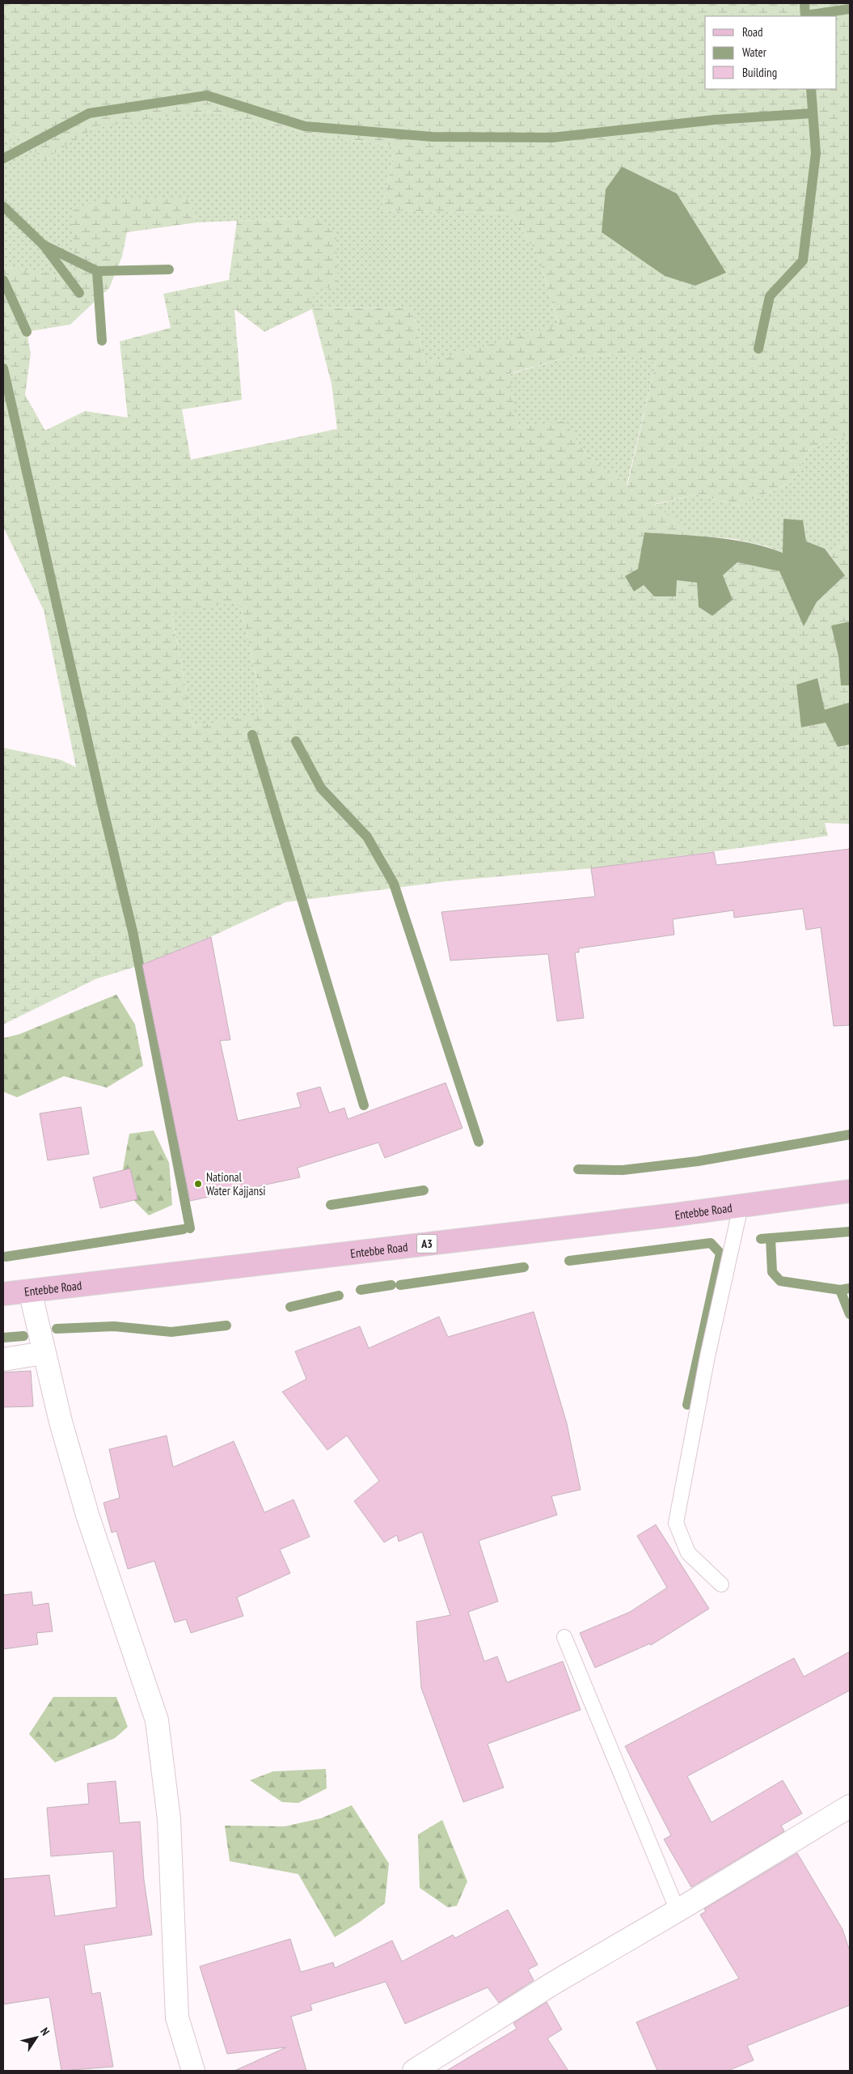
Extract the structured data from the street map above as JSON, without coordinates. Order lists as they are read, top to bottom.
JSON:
{
  "streets": {
    "main road": ["Entebbe Road", "A3"]
  },
  "places": ["National Water Kajjansi"],
  "legend": ["Road", "Water", "Building"],
  "north": "top right"
}
